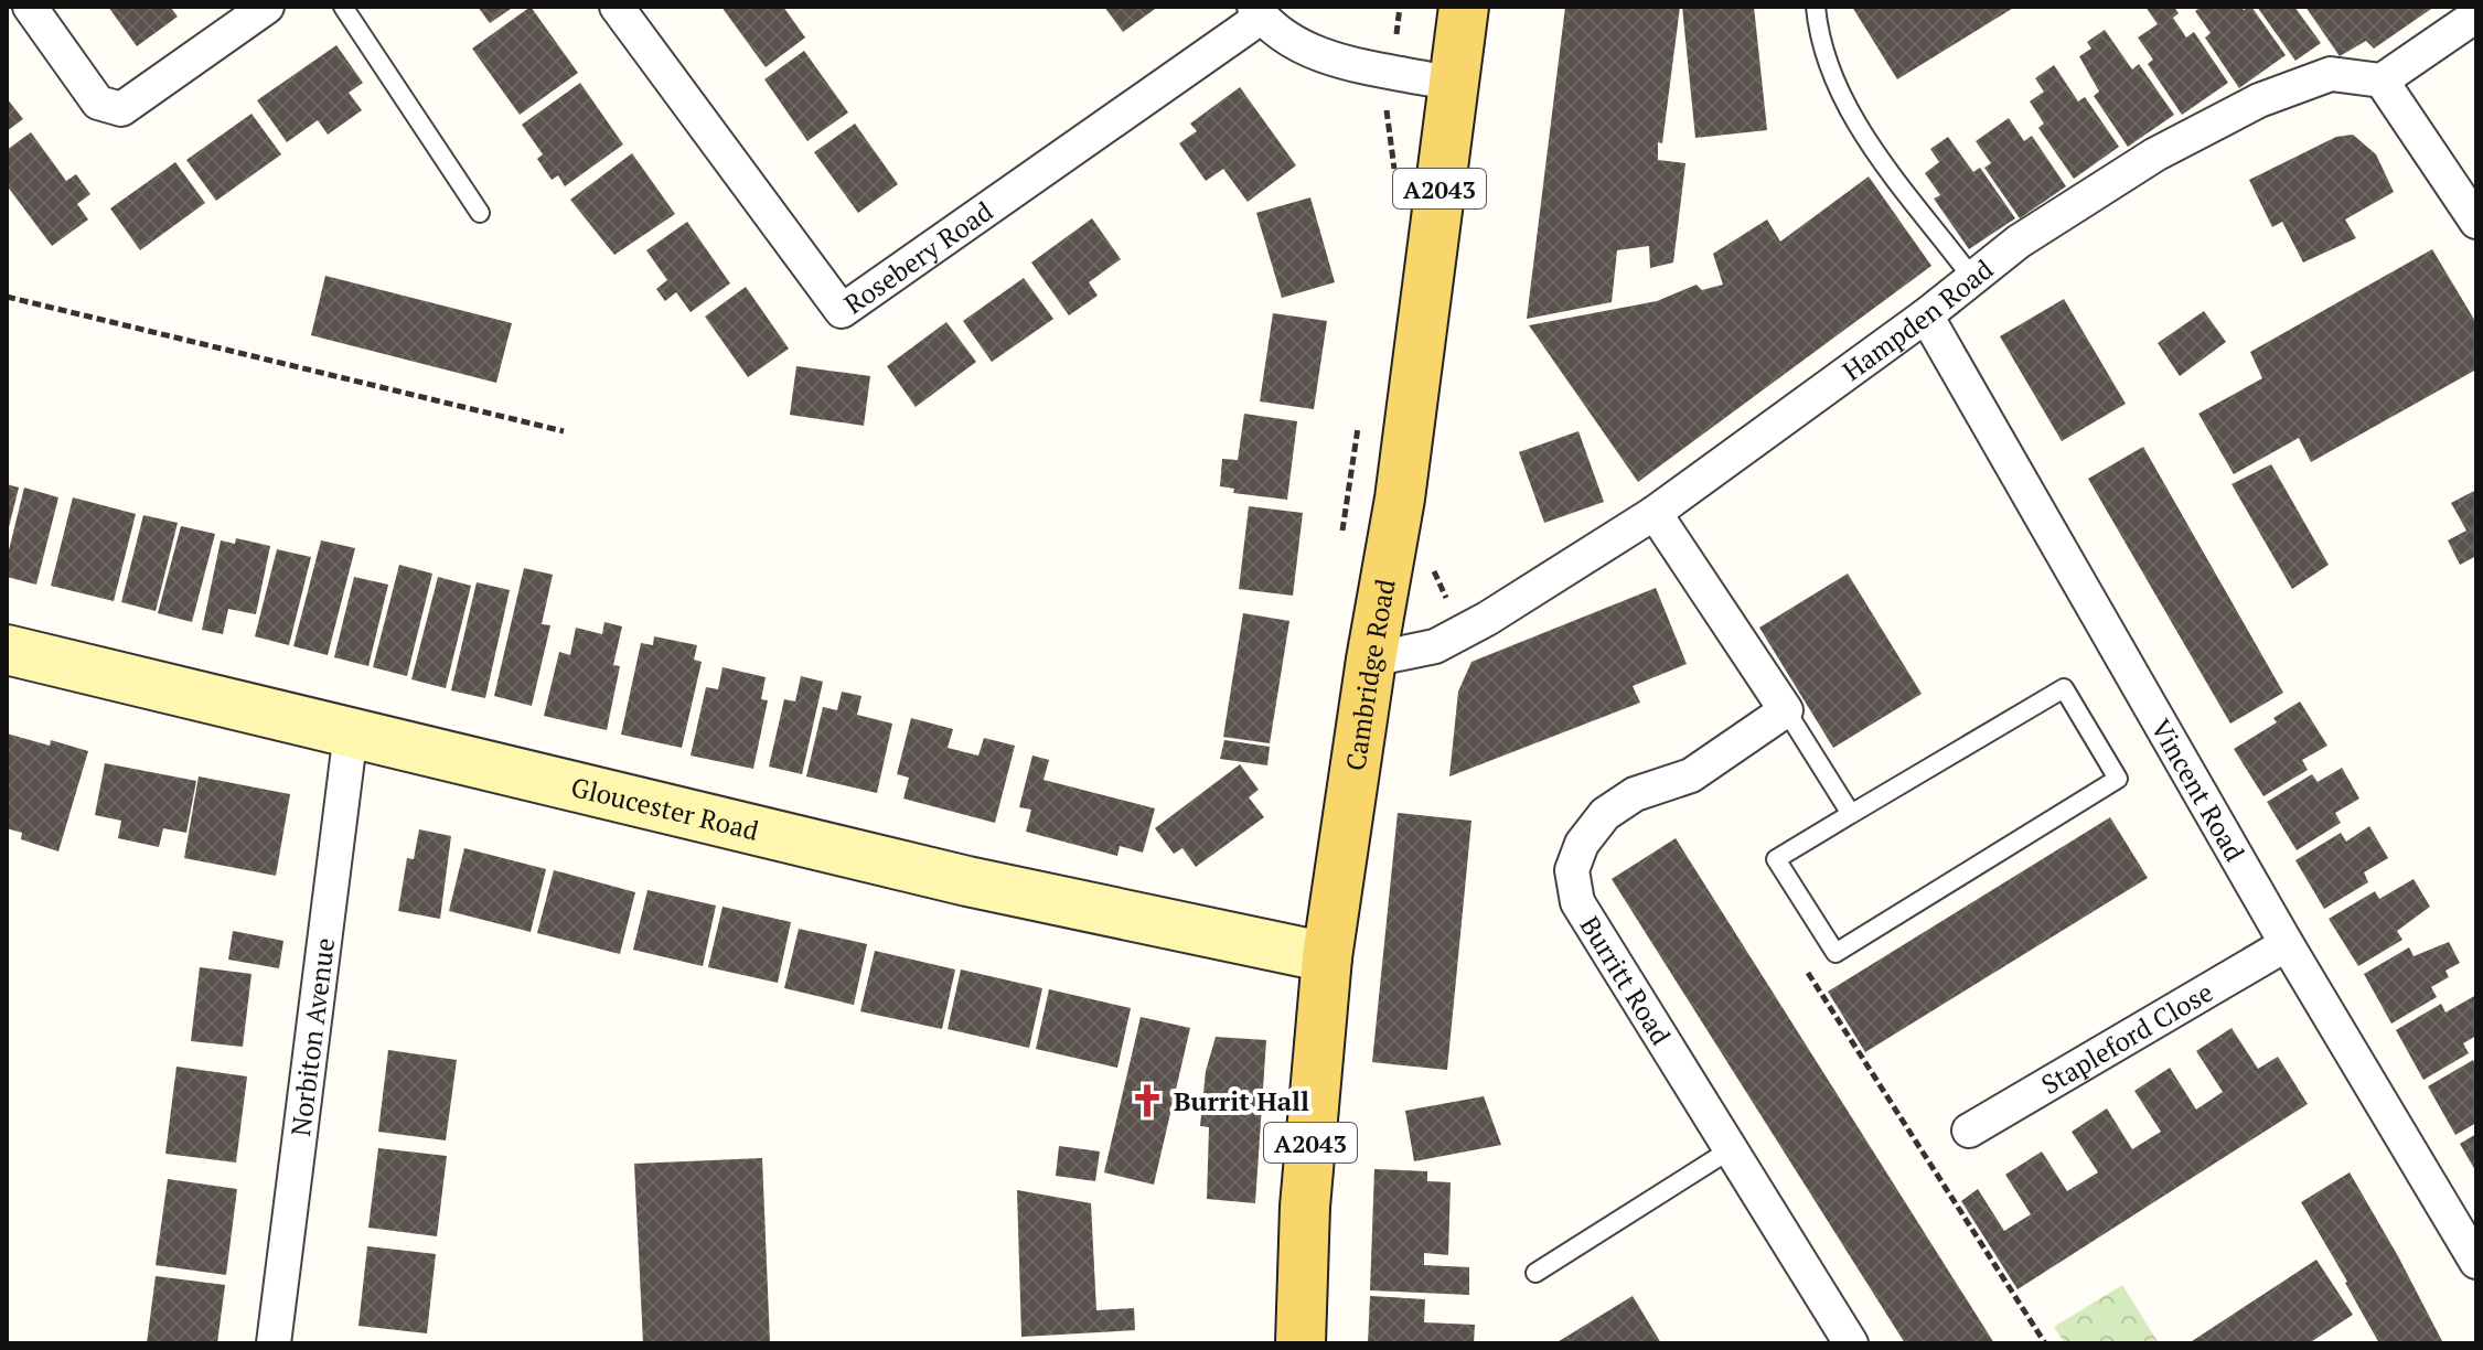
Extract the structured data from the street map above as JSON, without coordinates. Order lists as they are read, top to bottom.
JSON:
{
  "streets": {
    "main road": ["A2043", "Cambridge Road"],
    "street": [
      "Rosebery Road",
      "Hampden Road",
      "Vincent Road",
      "Gloucester Road",
      "Burritt Road",
      "Norbiton Avenue",
      "Stapleford Close"
    ]
  },
  "crossings": [
    ["Hampden Road", "Cambridge Road"],
    ["Hampden Road", "Vincent Road"],
    ["Cambridge Road", "Gloucester Road"],
    ["Vincent Road", "Stapleford Close"],
    ["Gloucester Road", "Norbiton Avenue"]
  ],
  "places": {
    "church": ["Burrit Hall"]
  }
}
